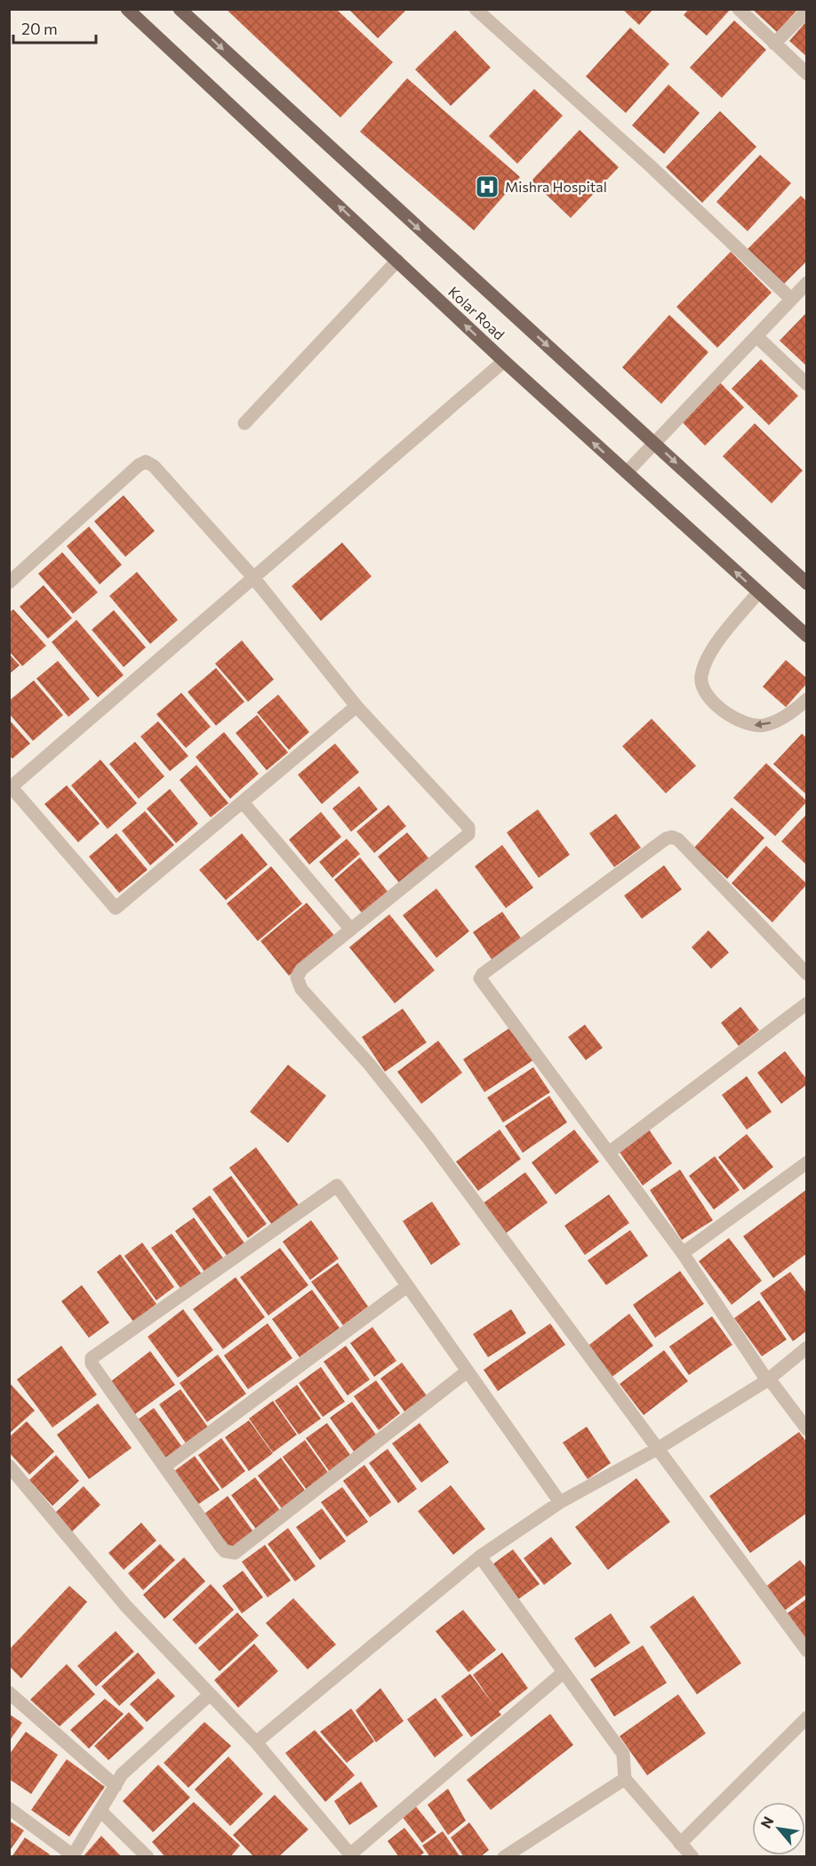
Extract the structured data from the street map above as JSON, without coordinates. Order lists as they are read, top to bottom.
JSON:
{
  "streets": {
    "main road": ["Kolar Road"]
  },
  "places": {
    "hospital": ["Mishra Hospital"]
  },
  "scale_bar": "20 m",
  "north": "top left"
}
